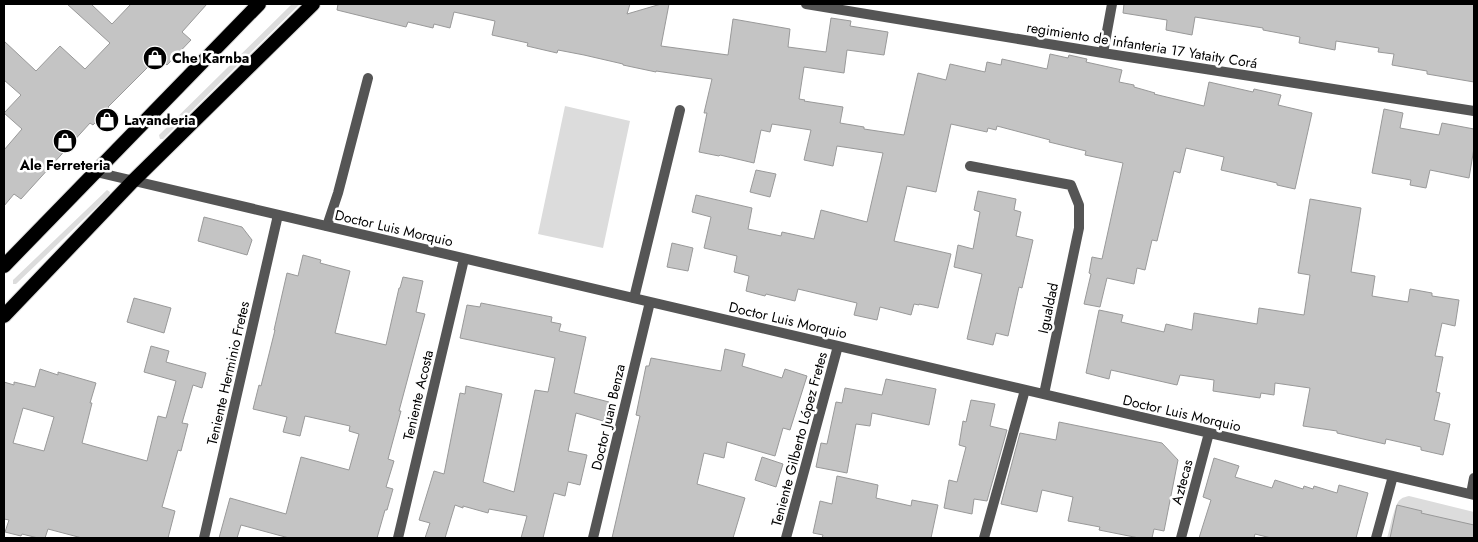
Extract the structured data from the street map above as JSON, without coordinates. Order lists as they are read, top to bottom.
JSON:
{
  "streets": {
    "street": [
      "regimiento de infanteria 17 Yataity Corá",
      "Doctor Luis Morquio",
      "Igualdad",
      "Teniente Herminio Fretes",
      "Teniente Acosta",
      "Doctor Juan Benza",
      "Teniente Gilberto López Fretes",
      "Aztecas"
    ]
  },
  "crossings": [
    ["Doctor Luis Morquio", "Igualdad"],
    ["Doctor Luis Morquio", "Teniente Herminio Fretes"],
    ["Doctor Luis Morquio", "Teniente Acosta"],
    ["Doctor Luis Morquio", "Doctor Juan Benza"],
    ["Doctor Luis Morquio", "Teniente Gilberto López Fretes"],
    ["Doctor Luis Morquio", "Aztecas"]
  ],
  "places": {
    "shop": ["Che Karnba", "Lavanderia", "Ale Ferreteria"]
  }
}
